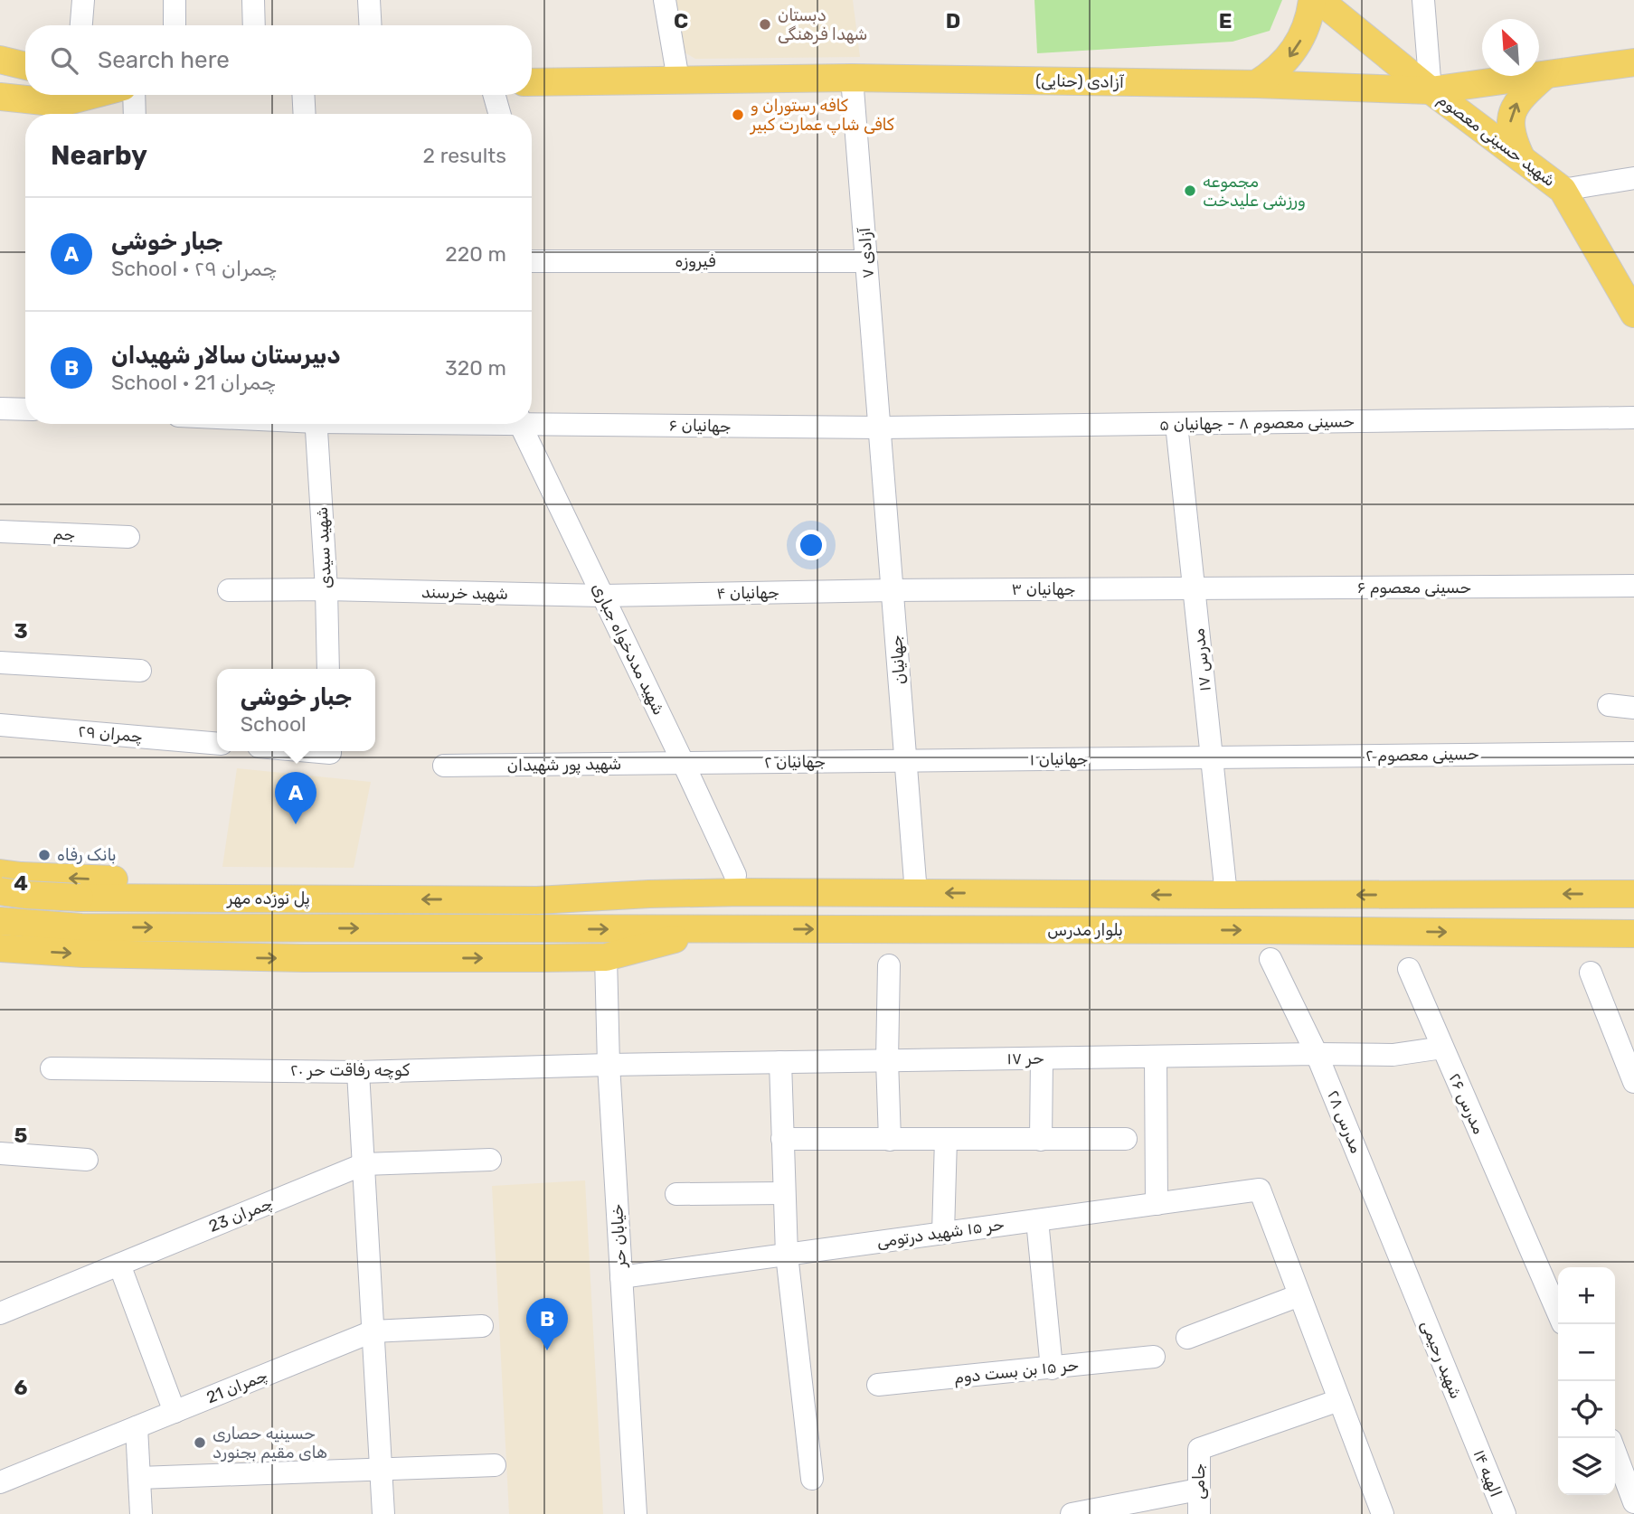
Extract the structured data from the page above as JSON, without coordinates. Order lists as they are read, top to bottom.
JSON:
{
  "streets": {
    "main road": [
      "آزادی (حنایی)",
      "شهید حسینی معصوم",
      "پل نوزده مهر",
      "بلوار مدرس"
    ],
    "street": [
      "آزادی ۷",
      "فیروزه",
      "حسینی معصوم ۸ - جهانیان ۵",
      "جهانیان ۶",
      "جم",
      "شهید سیدی",
      "حسینی معصوم ۶",
      "جهانیان ۳",
      "شهید خرسند",
      "جهانیان ۴",
      "شهید مددخواه جباری",
      "جهانیان",
      "مدرس ۱۷",
      "چمران ۲۹",
      "حسینی معصوم ۲",
      "جهانیان ۱",
      "جهانیان ۲",
      "شهید پور شهیدان",
      "حر ۱۷",
      "کوچه رفاقت حر ۲۰",
      "مدرس ۲۶",
      "مدرس ۲۸",
      "چمران 23",
      "حر ۱۵ شهید درتومی",
      "خیابان حر",
      "شهید رحیمی",
      "حر ۱۵ بن بست دوم",
      "چمران 21",
      "الهیه ۱۴",
      "جامی"
    ]
  },
  "crossings": [
    ["آزادی (حنایی)", "شهید حسینی معصوم"],
    ["آزادی (حنایی)", "آزادی ۷"],
    ["آزادی ۷", "فیروزه"],
    ["آزادی ۷", "حسینی معصوم ۸ - جهانیان ۵"],
    ["آزادی ۷", "جهانیان ۶"],
    ["آزادی ۷", "جهانیان"],
    ["حسینی معصوم ۸ - جهانیان ۵", "جهانیان ۶"],
    ["حسینی معصوم ۸ - جهانیان ۵", "جهانیان"],
    ["حسینی معصوم ۸ - جهانیان ۵", "مدرس ۱۷"],
    ["جهانیان ۶", "جهانیان"],
    ["شهید سیدی", "شهید خرسند"],
    ["حسینی معصوم ۶", "جهانیان ۳"],
    ["حسینی معصوم ۶", "مدرس ۱۷"],
    ["جهانیان ۳", "جهانیان ۴"],
    ["جهانیان ۳", "جهانیان"],
    ["جهانیان ۳", "مدرس ۱۷"],
    ["شهید خرسند", "جهانیان ۴"],
    ["شهید خرسند", "شهید مددخواه جباری"],
    ["جهانیان ۴", "شهید مددخواه جباری"],
    ["جهانیان ۴", "جهانیان"],
    ["شهید مددخواه جباری", "جهانیان ۲"],
    ["شهید مددخواه جباری", "شهید پور شهیدان"],
    ["جهانیان", "جهانیان ۱"],
    ["جهانیان", "جهانیان ۲"],
    ["مدرس ۱۷", "حسینی معصوم ۲"],
    ["مدرس ۱۷", "جهانیان ۱"],
    ["حسینی معصوم ۲", "جهانیان ۱"],
    ["جهانیان ۱", "جهانیان ۲"],
    ["جهانیان ۲", "شهید پور شهیدان"],
    ["پل نوزده مهر", "بلوار مدرس"],
    ["حر ۱۷", "کوچه رفاقت حر ۲۰"],
    ["حر ۱۷", "مدرس ۲۶"],
    ["حر ۱۷", "مدرس ۲۸"],
    ["حر ۱۷", "خیابان حر"],
    ["کوچه رفاقت حر ۲۰", "خیابان حر"],
    ["مدرس ۲۸", "شهید رحیمی"],
    ["حر ۱۵ شهید درتومی", "خیابان حر"],
    ["شهید رحیمی", "الهیه ۱۴"]
  ],
  "places": [
    "دبستان شهدا فرهنگی",
    "کافه رستوران و کافی شاپ عمارت کبیر",
    "مجموعه ورزشی علیدخت",
    "بانک رفاه",
    "حسینیه حصاری های مقیم بجنورد"
  ],
  "north": "top left",
  "page": {
    "search": "Search here",
    "heading": ["Nearby", "2 results"],
    "list": [
      {
        "mark": "A",
        "name": "جبار خوشی",
        "note": "School · چمران ۲۹",
        "value": "220 m"
      },
      {
        "mark": "B",
        "name": "دبیرستان سالار شهیدان",
        "note": "School · چمران 21",
        "value": "320 m"
      }
    ],
    "popup": ["جبار خوشی", "School"],
    "pins": ["A", "B"],
    "map_buttons": ["+", "−"]
  },
  "grid": {
    "columns": ["C", "D", "E"],
    "rows": [
      "3",
      "4",
      "5",
      "6"
    ]
  }
}
